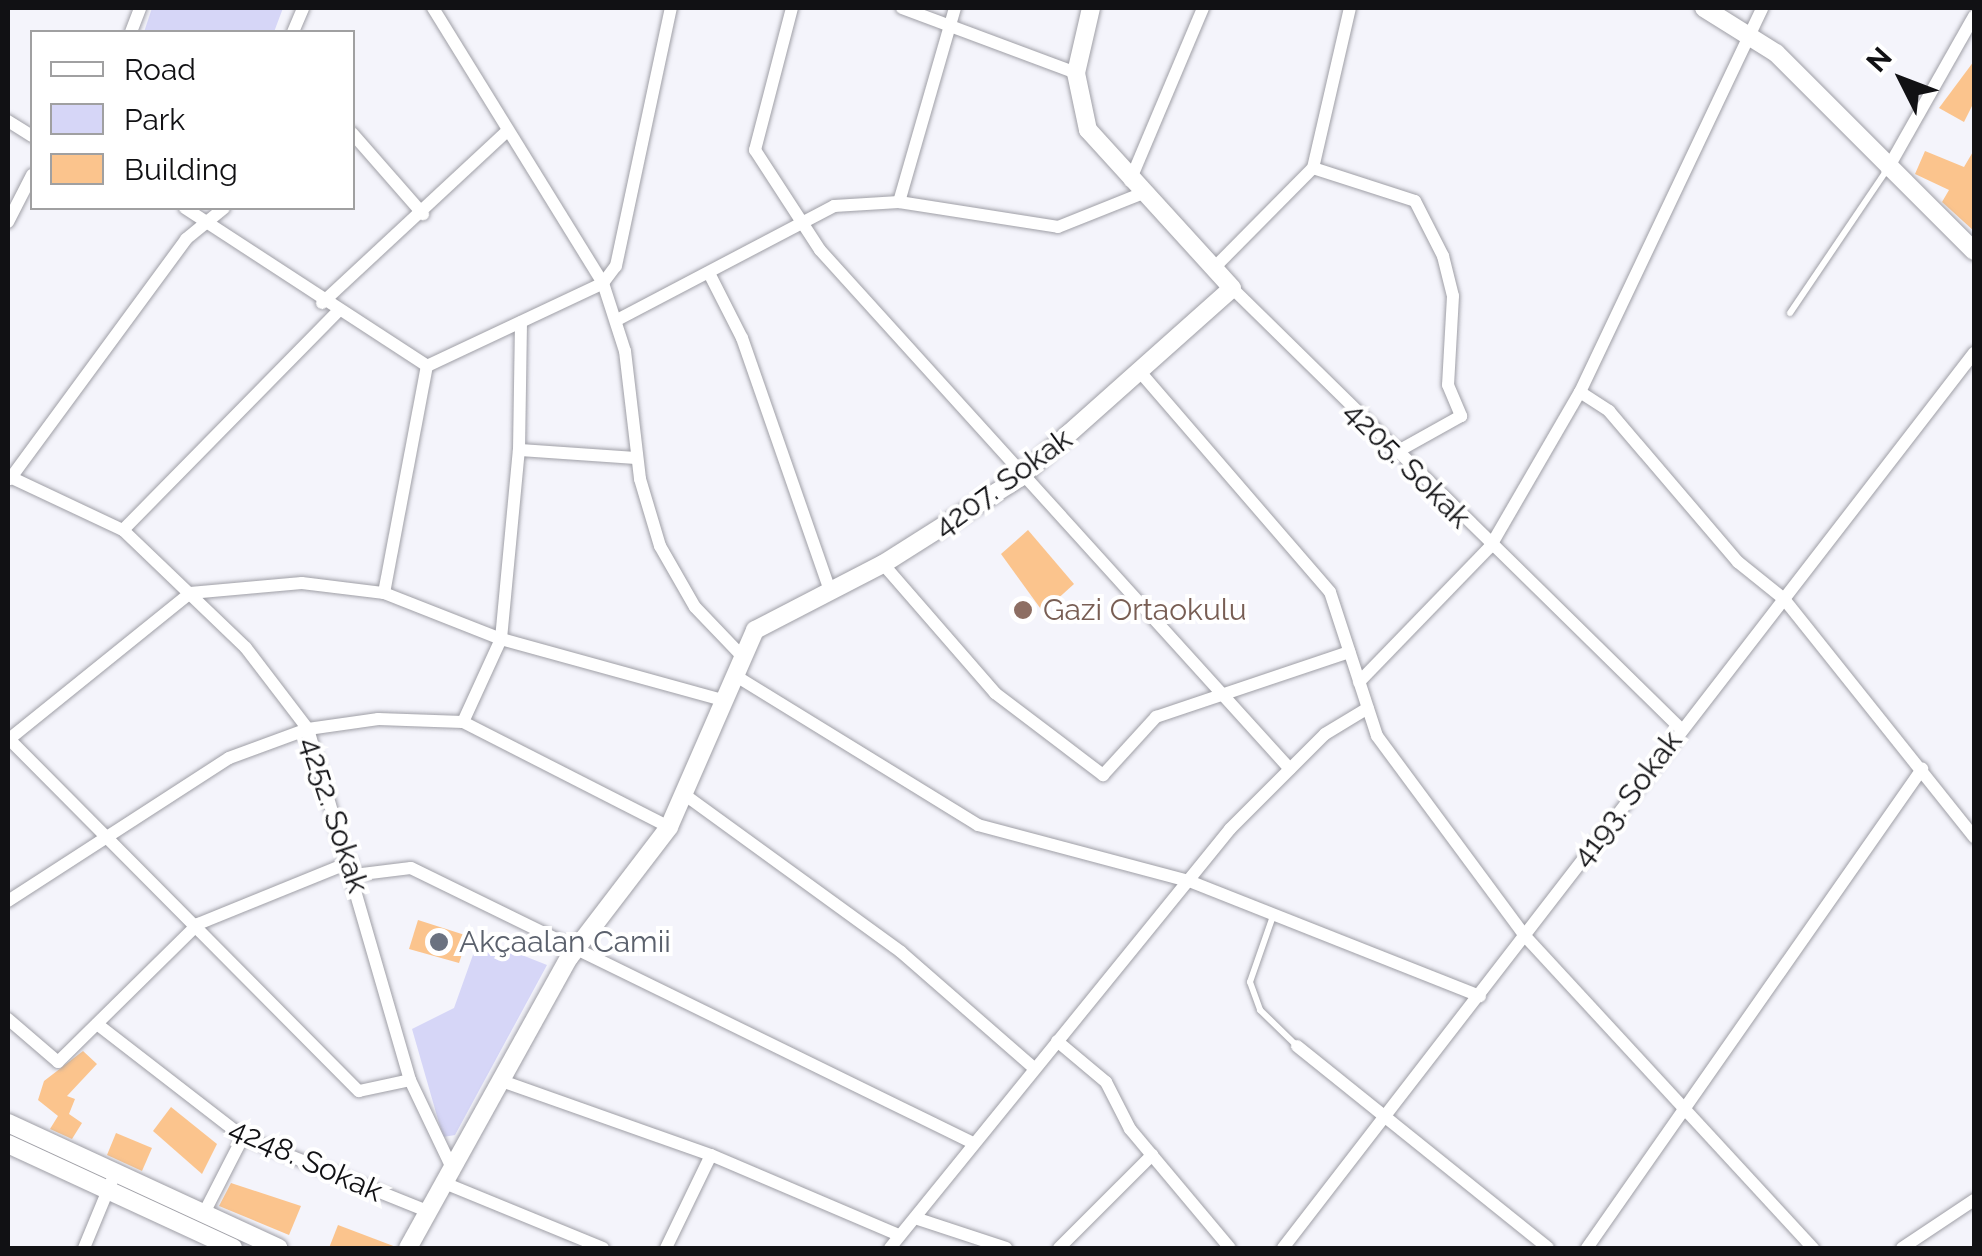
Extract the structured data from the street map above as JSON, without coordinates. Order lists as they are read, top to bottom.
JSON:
{
  "streets": {
    "street": [
      "4205. Sokak",
      "4207. Sokak",
      "4193. Sokak",
      "4252. Sokak",
      "4248. Sokak"
    ]
  },
  "crossings": [
    ["4205. Sokak", "4207. Sokak"],
    ["4205. Sokak", "4193. Sokak"]
  ],
  "places": ["Gazi Ortaokulu", "Akçaalan Camii"],
  "legend": ["Road", "Park", "Building"],
  "north": "top left"
}
